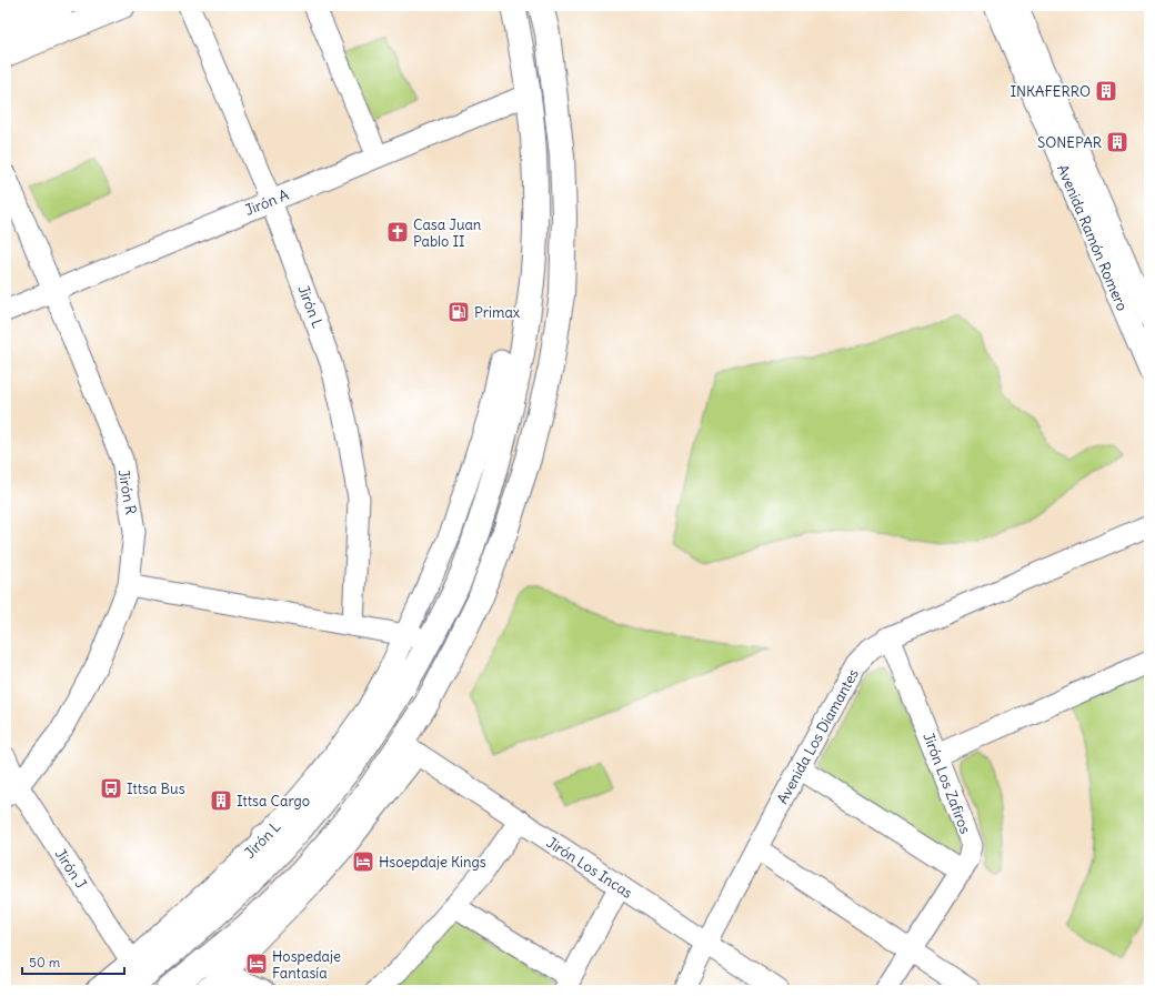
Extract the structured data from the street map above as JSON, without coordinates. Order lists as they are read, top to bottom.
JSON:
{
  "streets": {
    "street": [
      "Jirón A",
      "Avenida Ramón Romero",
      "Jirón L",
      "Jirón R",
      "Avenida Los Diamantes",
      "Jirón Los Zafiros",
      "Jirón Los Incas",
      "Jirón J"
    ]
  },
  "crossings": [
    ["Jirón A", "Jirón L"],
    ["Jirón A", "Jirón R"],
    ["Jirón R", "Jirón J"],
    ["Avenida Los Diamantes", "Jirón Los Zafiros"],
    ["Avenida Los Diamantes", "Jirón Los Incas"]
  ],
  "places": {
    "building": ["INKAFERRO", "SONEPAR", "Ittsa Cargo"],
    "church": ["Casa Juan Pablo II"],
    "fuel station": ["Primax"],
    "bus stop": ["Ittsa Bus"],
    "hotel": ["Hsoepdaje Kings", "Hospedaje Fantasía"]
  },
  "scale_bar": "50 m"
}
